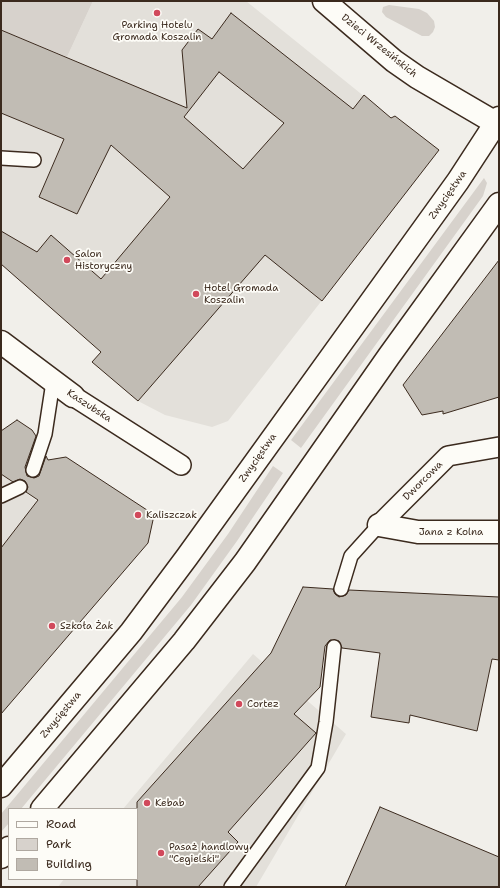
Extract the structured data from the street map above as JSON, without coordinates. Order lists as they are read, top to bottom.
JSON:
{
  "streets": {
    "street": [
      "Dzieci Wrzesińskich",
      "Zwycięstwa",
      "Kaszubska",
      "Dworcowa",
      "Jana z Kolna"
    ]
  },
  "crossings": [
    ["Dzieci Wrzesińskich", "Zwycięstwa"],
    ["Dworcowa", "Jana z Kolna"]
  ],
  "places": [
    "Parking Hotelu Gromada Koszalin",
    "Salon Historyczny",
    "Hotel Gromada Koszalin",
    "Kaliszczak",
    "Szkoła Żak",
    "Cortez",
    "Kebab",
    "Pasaż handlowy \"Cegielski\""
  ],
  "legend": ["Road", "Park", "Building"]
}
